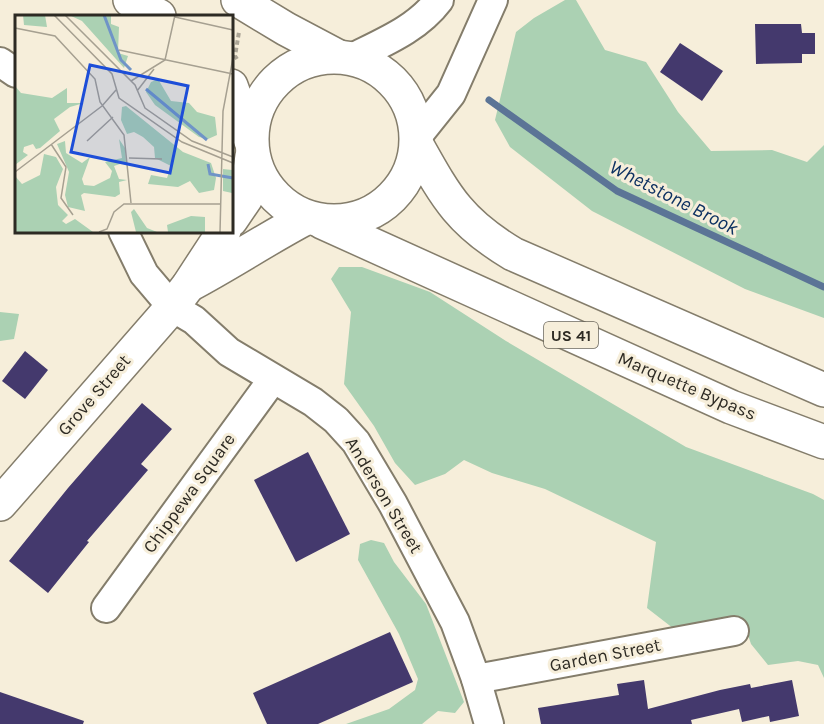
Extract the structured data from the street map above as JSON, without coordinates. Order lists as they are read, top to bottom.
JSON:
{
  "streets": {
    "main road": ["US 41", "Marquette Bypass", "Grove Street"],
    "street": ["Chippewa Square", "Anderson Street", "Garden Street"]
  },
  "crossings": [
    ["US 41", "Marquette Bypass"],
    ["US 41", "Grove Street"],
    ["Marquette Bypass", "Grove Street"],
    ["Grove Street", "Anderson Street"],
    ["Chippewa Square", "Anderson Street"],
    ["Anderson Street", "Garden Street"]
  ],
  "water": ["Whetstone Brook"]
}
